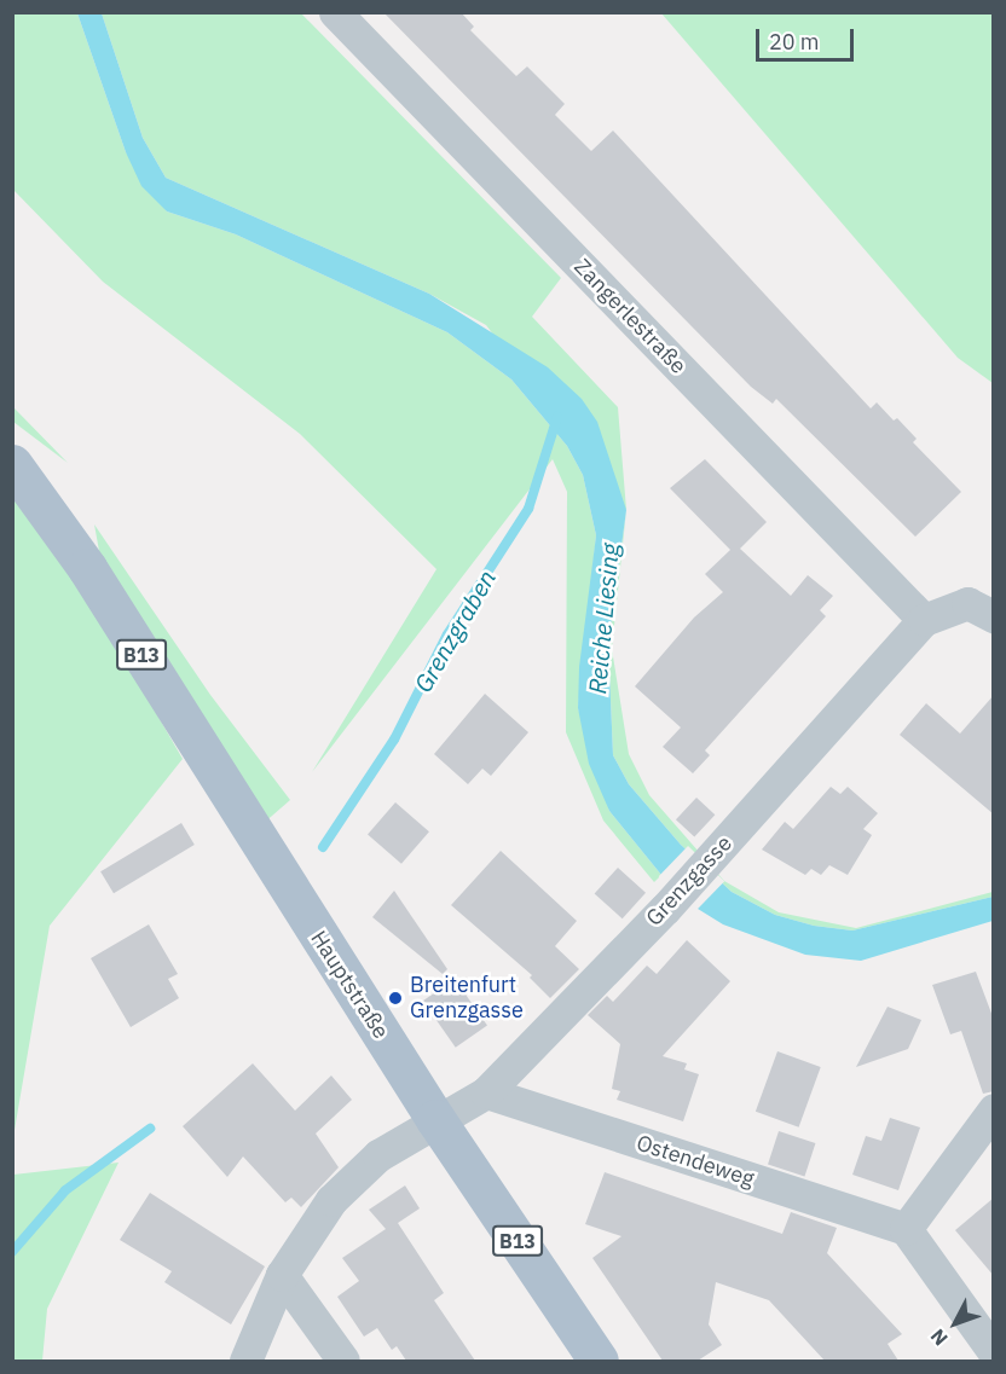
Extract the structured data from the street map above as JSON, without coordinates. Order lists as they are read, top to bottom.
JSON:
{
  "streets": {
    "main road": ["B13", "Hauptstraße"],
    "street": ["Zangerlestraße", "Grenzgasse", "Ostendeweg"]
  },
  "crossings": [
    ["Zangerlestraße", "Grenzgasse"],
    ["Grenzgasse", "Hauptstraße"],
    ["Grenzgasse", "Ostendeweg"]
  ],
  "water": ["Reiche Liesing", "Grenzgraben"],
  "places": ["Breitenfurt Grenzgasse"],
  "scale_bar": "20 m",
  "north": "bottom left"
}
